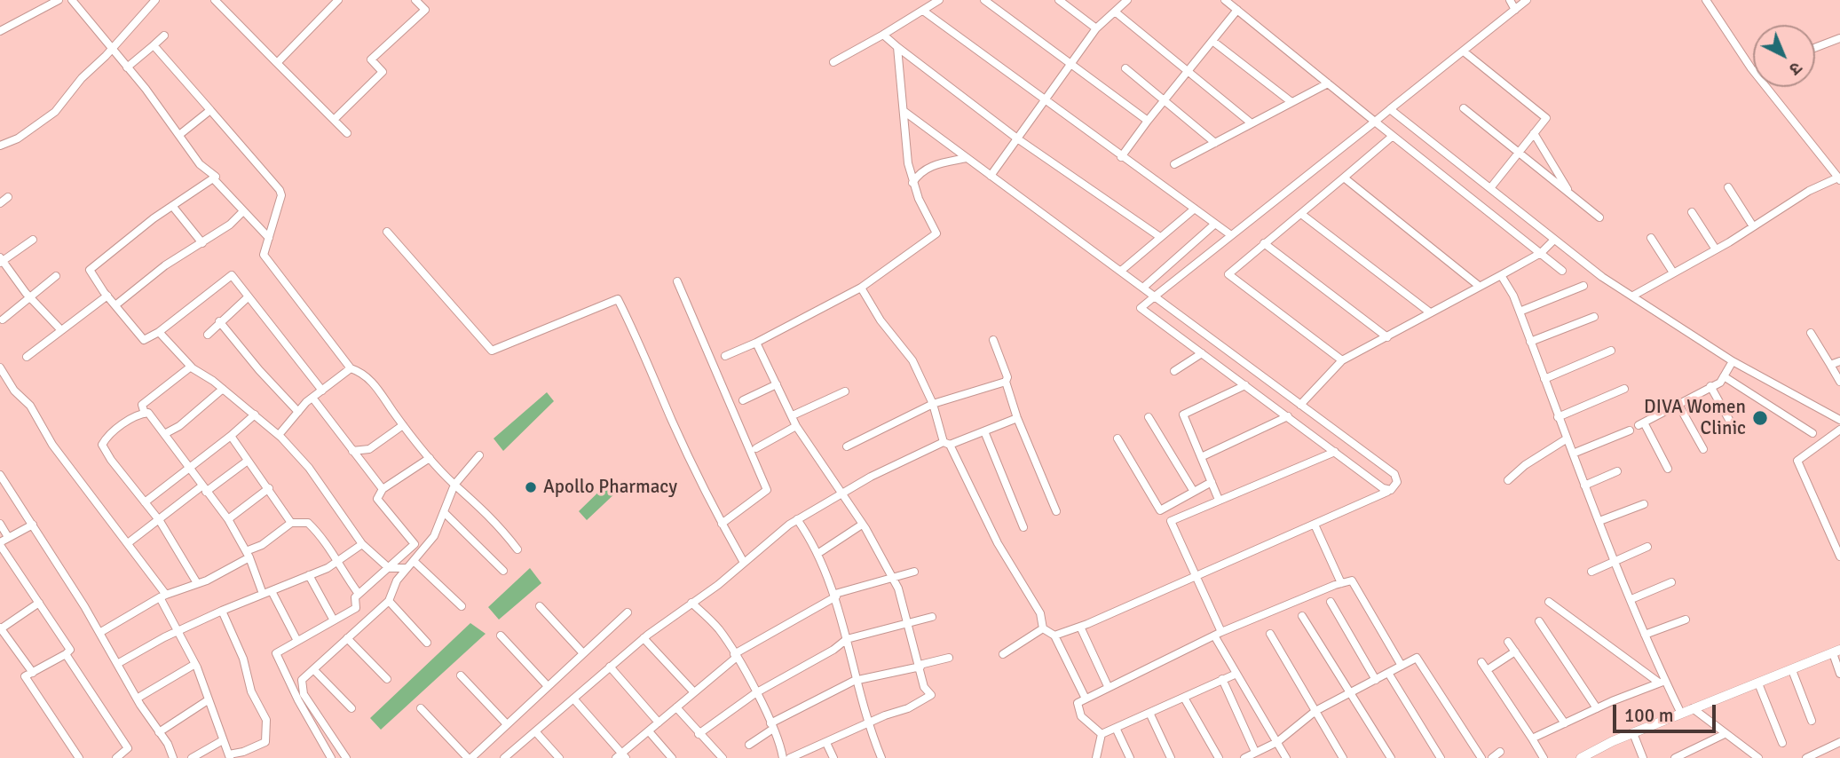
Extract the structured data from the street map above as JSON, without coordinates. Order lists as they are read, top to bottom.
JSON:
{
  "places": ["DIVA Women Clinic", "Apollo Pharmacy"],
  "scale_bar": "100 m",
  "north": "bottom right"
}
